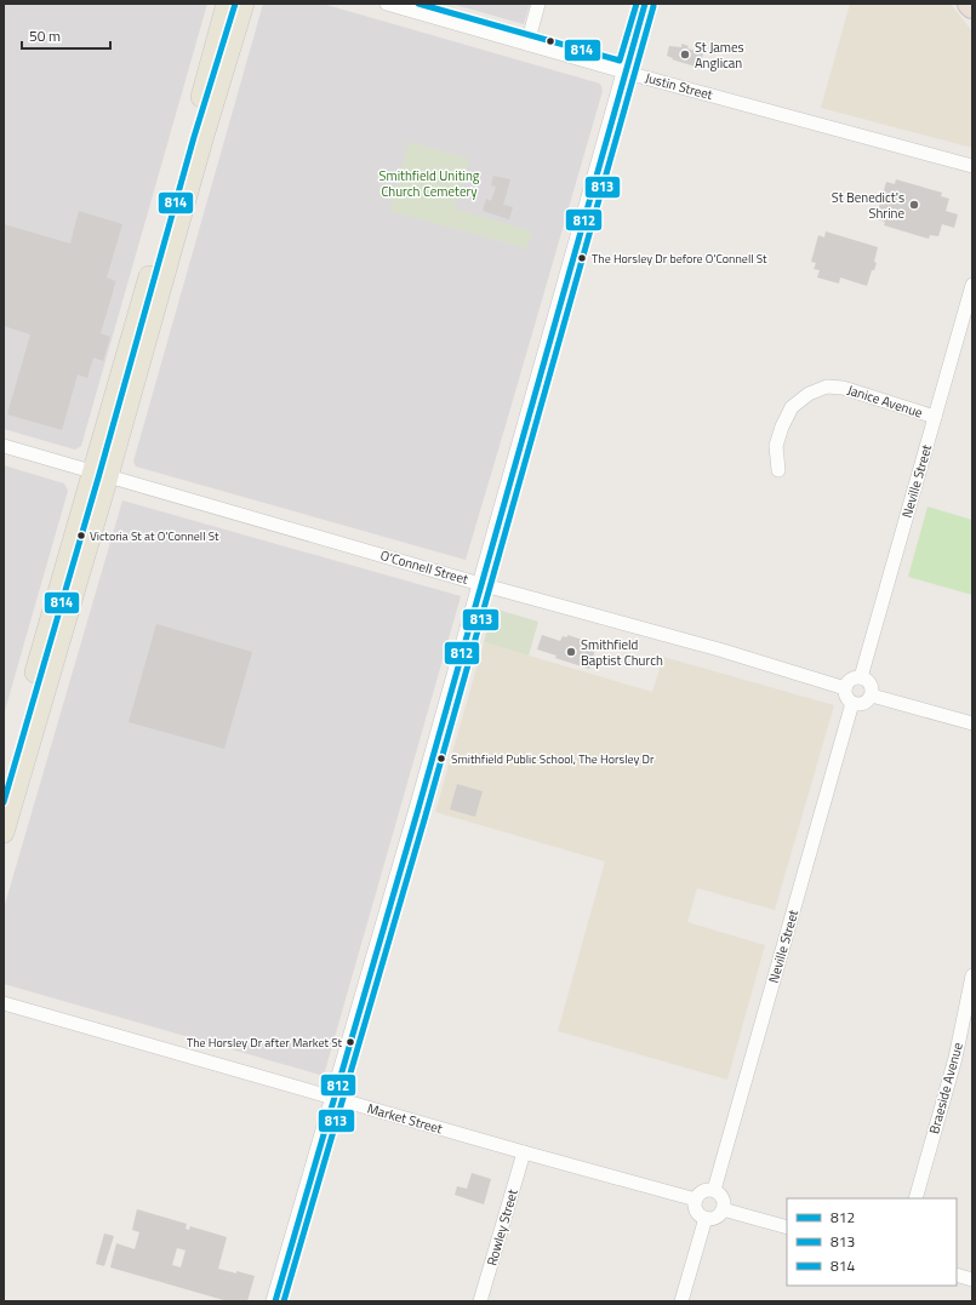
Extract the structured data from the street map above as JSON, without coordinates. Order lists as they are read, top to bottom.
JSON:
{
  "streets": {
    "street": [
      "Justin Street",
      "Janice Avenue",
      "Neville Street",
      "O'Connell Street",
      "Braeside Avenue",
      "Market Street",
      "Rowley Street"
    ]
  },
  "crossings": [
    ["Janice Avenue", "Neville Street"],
    ["Neville Street", "O'Connell Street"],
    ["Neville Street", "Market Street"],
    ["Market Street", "Rowley Street"]
  ],
  "parks": ["Smithfield Uniting Church Cemetery"],
  "places": [
    "St James Anglican",
    "St Benedict's Shrine",
    "The Horsley Dr before O'Connell St",
    "Victoria St at O'Connell St",
    "Smithfield Baptist Church",
    "Smithfield Public School, The Horsley Dr",
    "The Horsley Dr after Market St"
  ],
  "lines": ["transit line 812", "transit line 814", "transit line 813"],
  "legend": ["812", "813", "814"],
  "scale_bar": "50 m"
}
